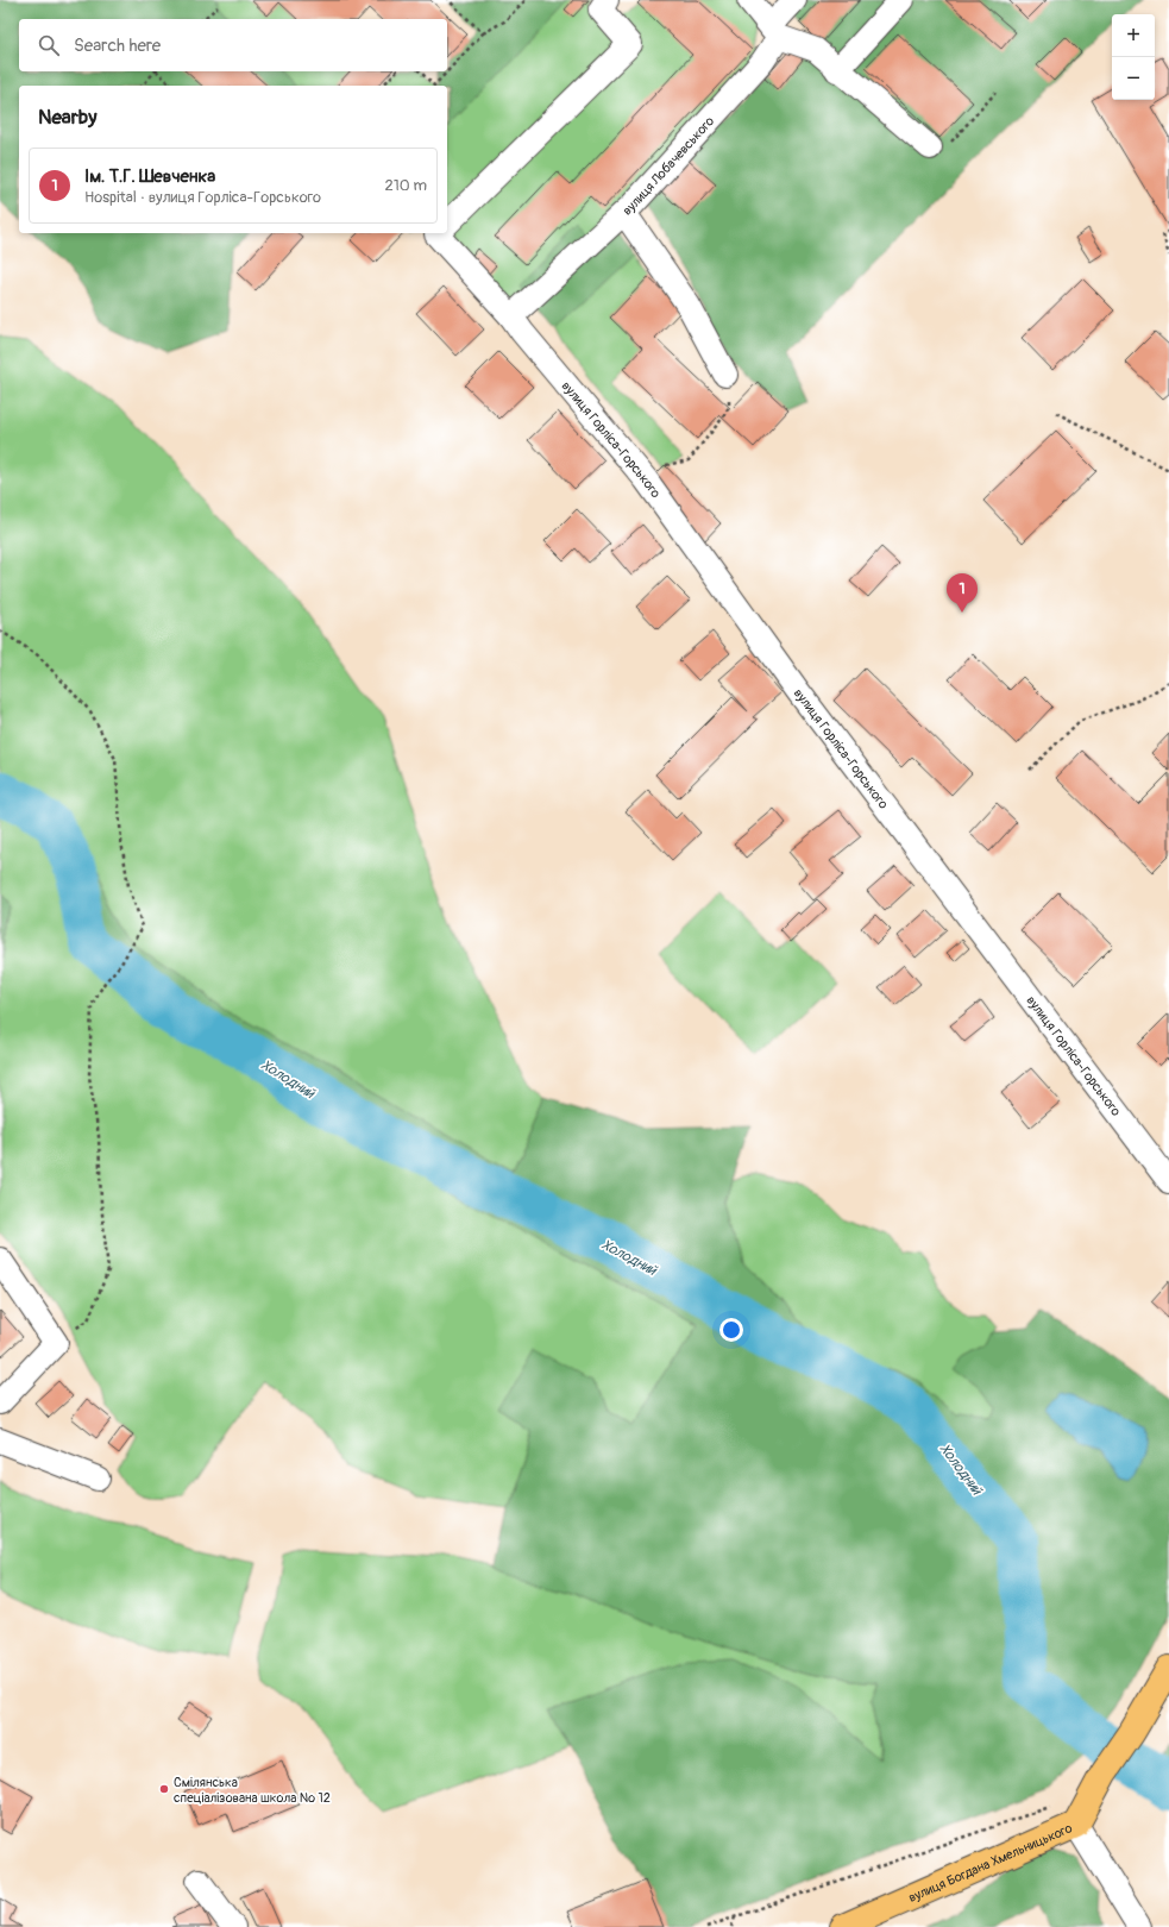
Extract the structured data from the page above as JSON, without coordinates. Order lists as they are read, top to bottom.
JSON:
{
  "streets": {
    "main road": ["вулиця Богдана Хмельницького"],
    "street": ["вулиця Лобачевського", "вулиця Горліса-Горського"]
  },
  "crossings": [
    ["вулиця Лобачевського", "вулиця Горліса-Горського"]
  ],
  "water": ["Холодний"],
  "places": ["Смілянська спеціалізована школа № 12"],
  "page": {
    "map_buttons": ["+", "−"],
    "search": "Search here",
    "heading": "Nearby",
    "list": [
      {
        "mark": "1",
        "name": "Ім. Т.Г. Шевченка",
        "note": "Hospital · вулиця Горліса-Горського",
        "value": "210 m"
      }
    ],
    "pins": "1"
  }
}
